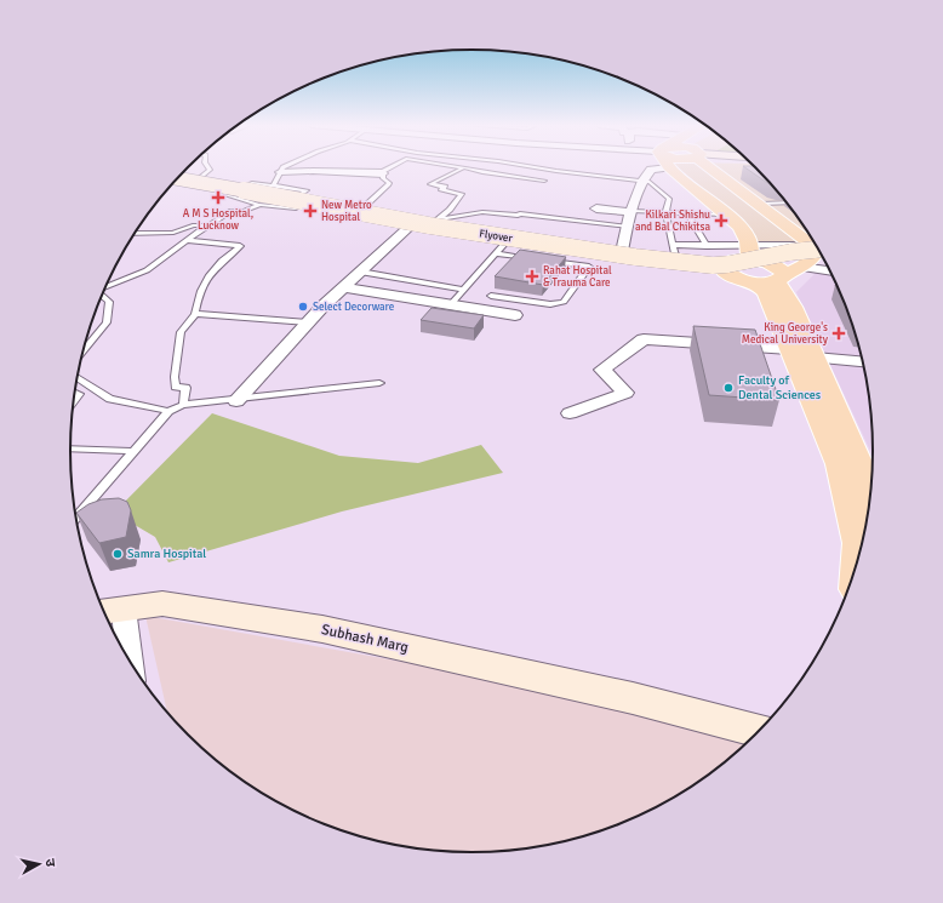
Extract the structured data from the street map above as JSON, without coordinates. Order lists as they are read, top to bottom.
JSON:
{
  "streets": {
    "main road": ["Flyover", "Subhash Marg"]
  },
  "places": {
    "health": [
      "A M S Hospital, Lucknow",
      "New Metro Hospital",
      "Kilkari Shishu and Bal Chikitsa",
      "Rahat Hospital & Trauma Care",
      "King George's Medical University"
    ],
    "other": ["Select Decorware", "Faculty of Dental Sciences", "Samra Hospital"]
  },
  "north": "right"
}
